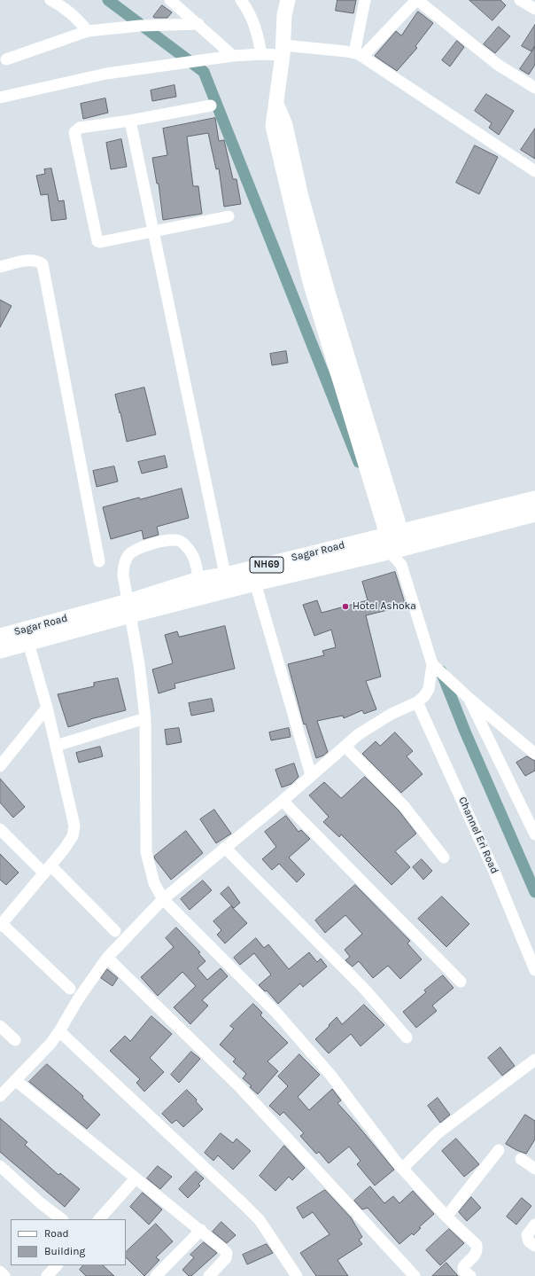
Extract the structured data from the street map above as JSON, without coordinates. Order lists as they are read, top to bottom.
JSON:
{
  "streets": {
    "highway": ["Sagar Road", "NH69"],
    "street": ["Channel Eri Road"]
  },
  "places": ["Hotel Ashoka"],
  "legend": ["Road", "Building"]
}
